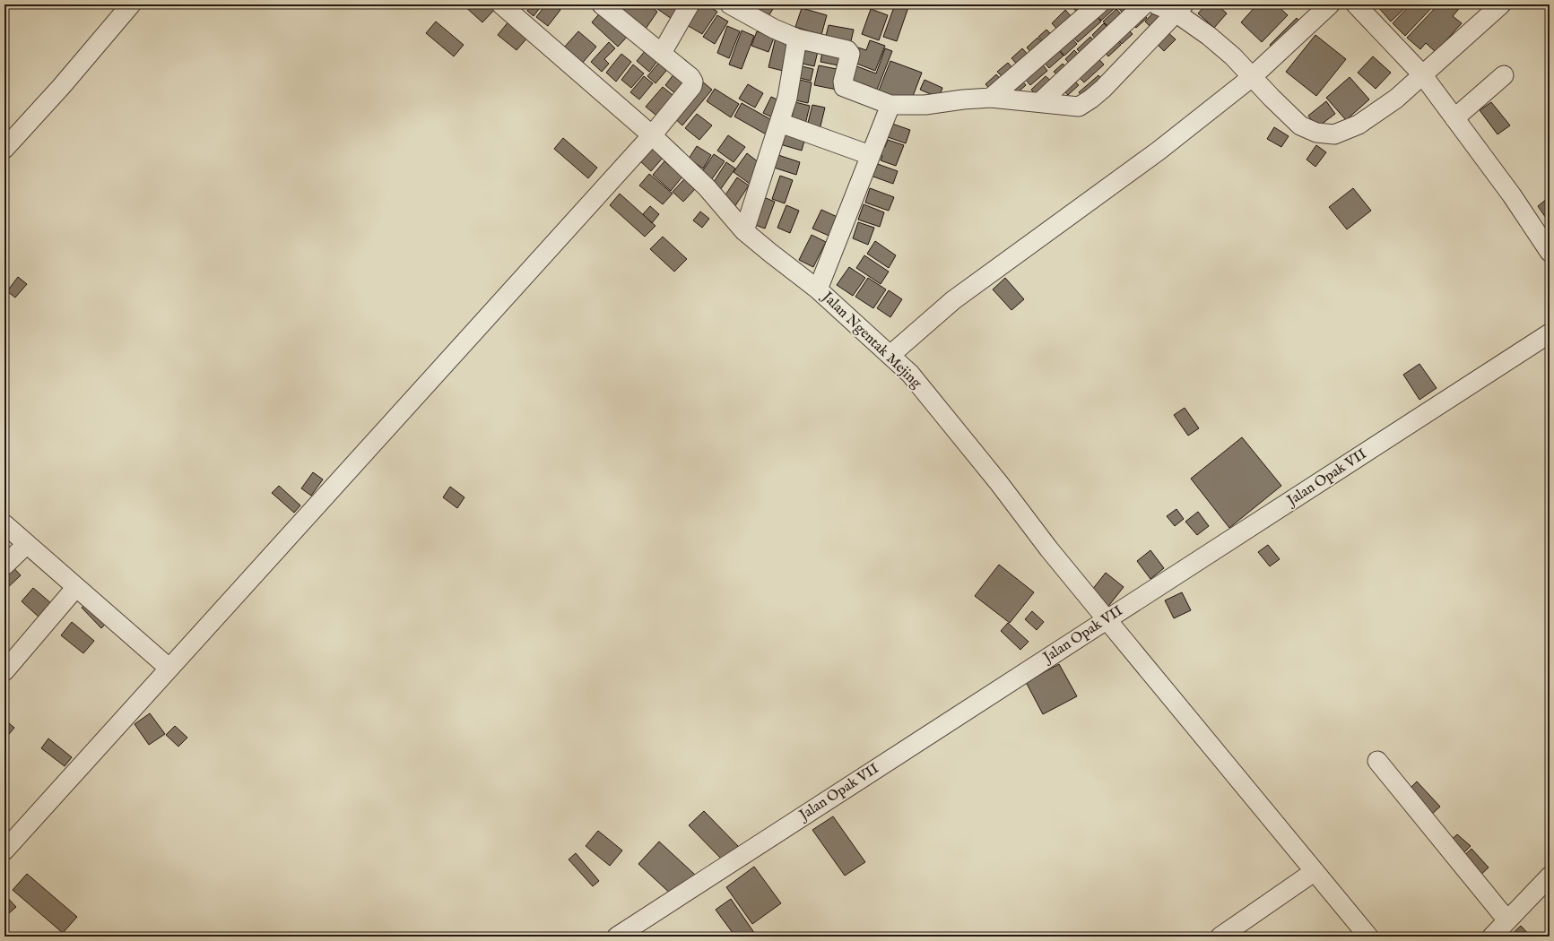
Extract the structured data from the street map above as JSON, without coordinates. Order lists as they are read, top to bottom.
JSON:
{
  "streets": {
    "street": ["Jalan Ngentak Mejing", "Jalan Opak VII"]
  },
  "crossings": [
    ["Jalan Ngentak Mejing", "Jalan Opak VII"]
  ]
}
